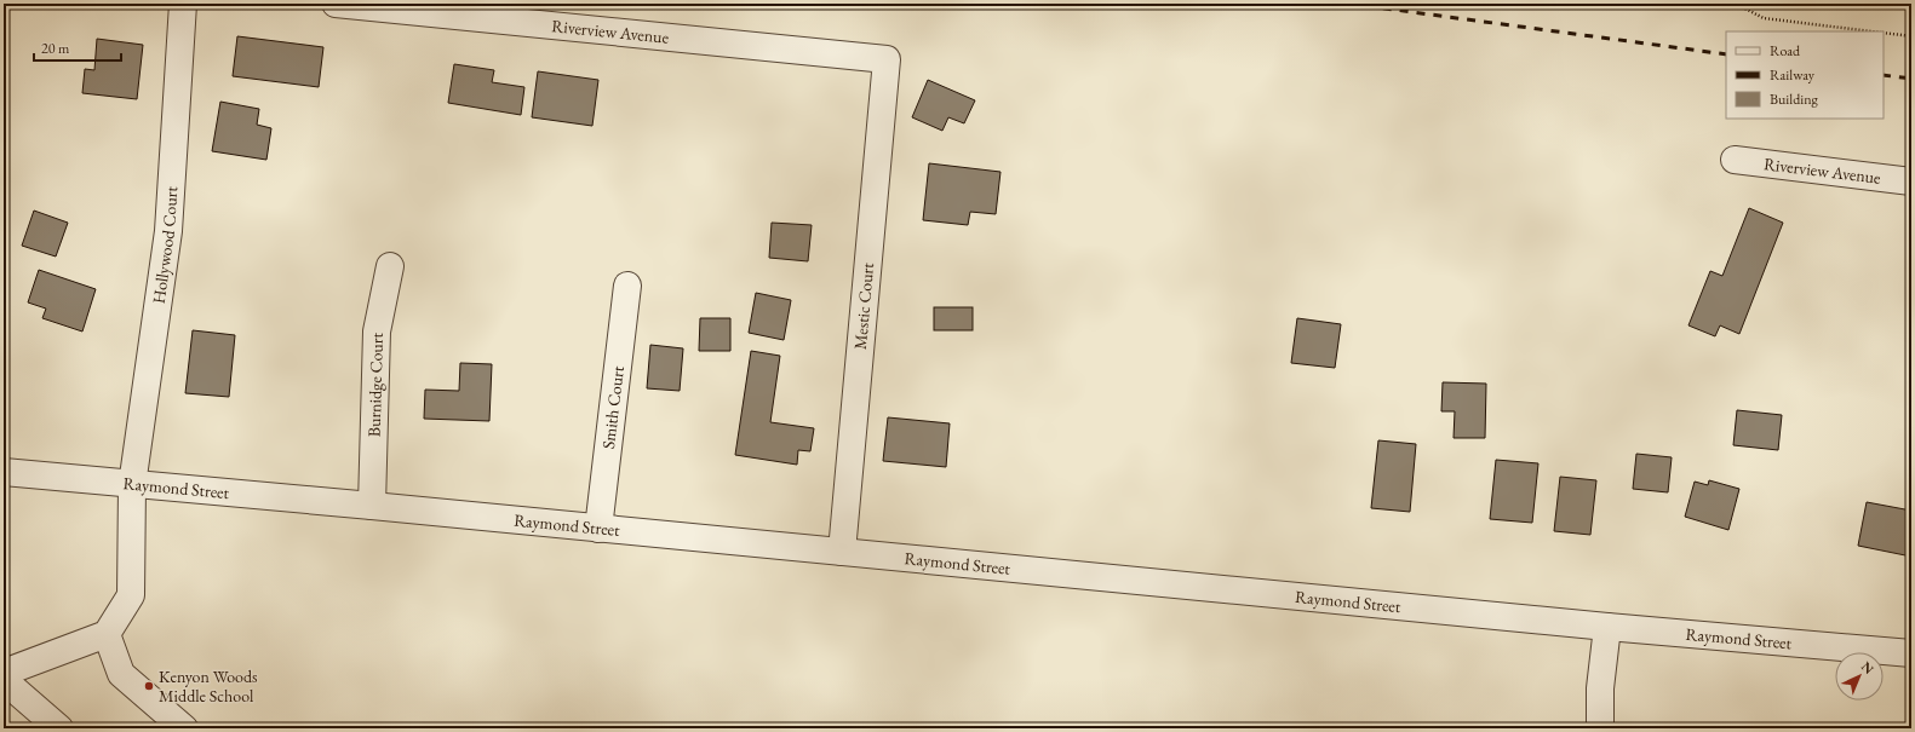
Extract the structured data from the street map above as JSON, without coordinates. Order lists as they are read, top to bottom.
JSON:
{
  "streets": {
    "street": [
      "Riverview Avenue",
      "Hollywood Court",
      "Mestic Court",
      "Burnidge Court",
      "Smith Court",
      "Raymond Street"
    ]
  },
  "crossings": [
    ["Riverview Avenue", "Mestic Court"],
    ["Hollywood Court", "Raymond Street"],
    ["Mestic Court", "Raymond Street"],
    ["Burnidge Court", "Raymond Street"],
    ["Smith Court", "Raymond Street"]
  ],
  "places": ["Kenyon Woods Middle School"],
  "legend": ["Road", "Railway", "Building"],
  "scale_bar": "20 m",
  "north": "top right"
}
